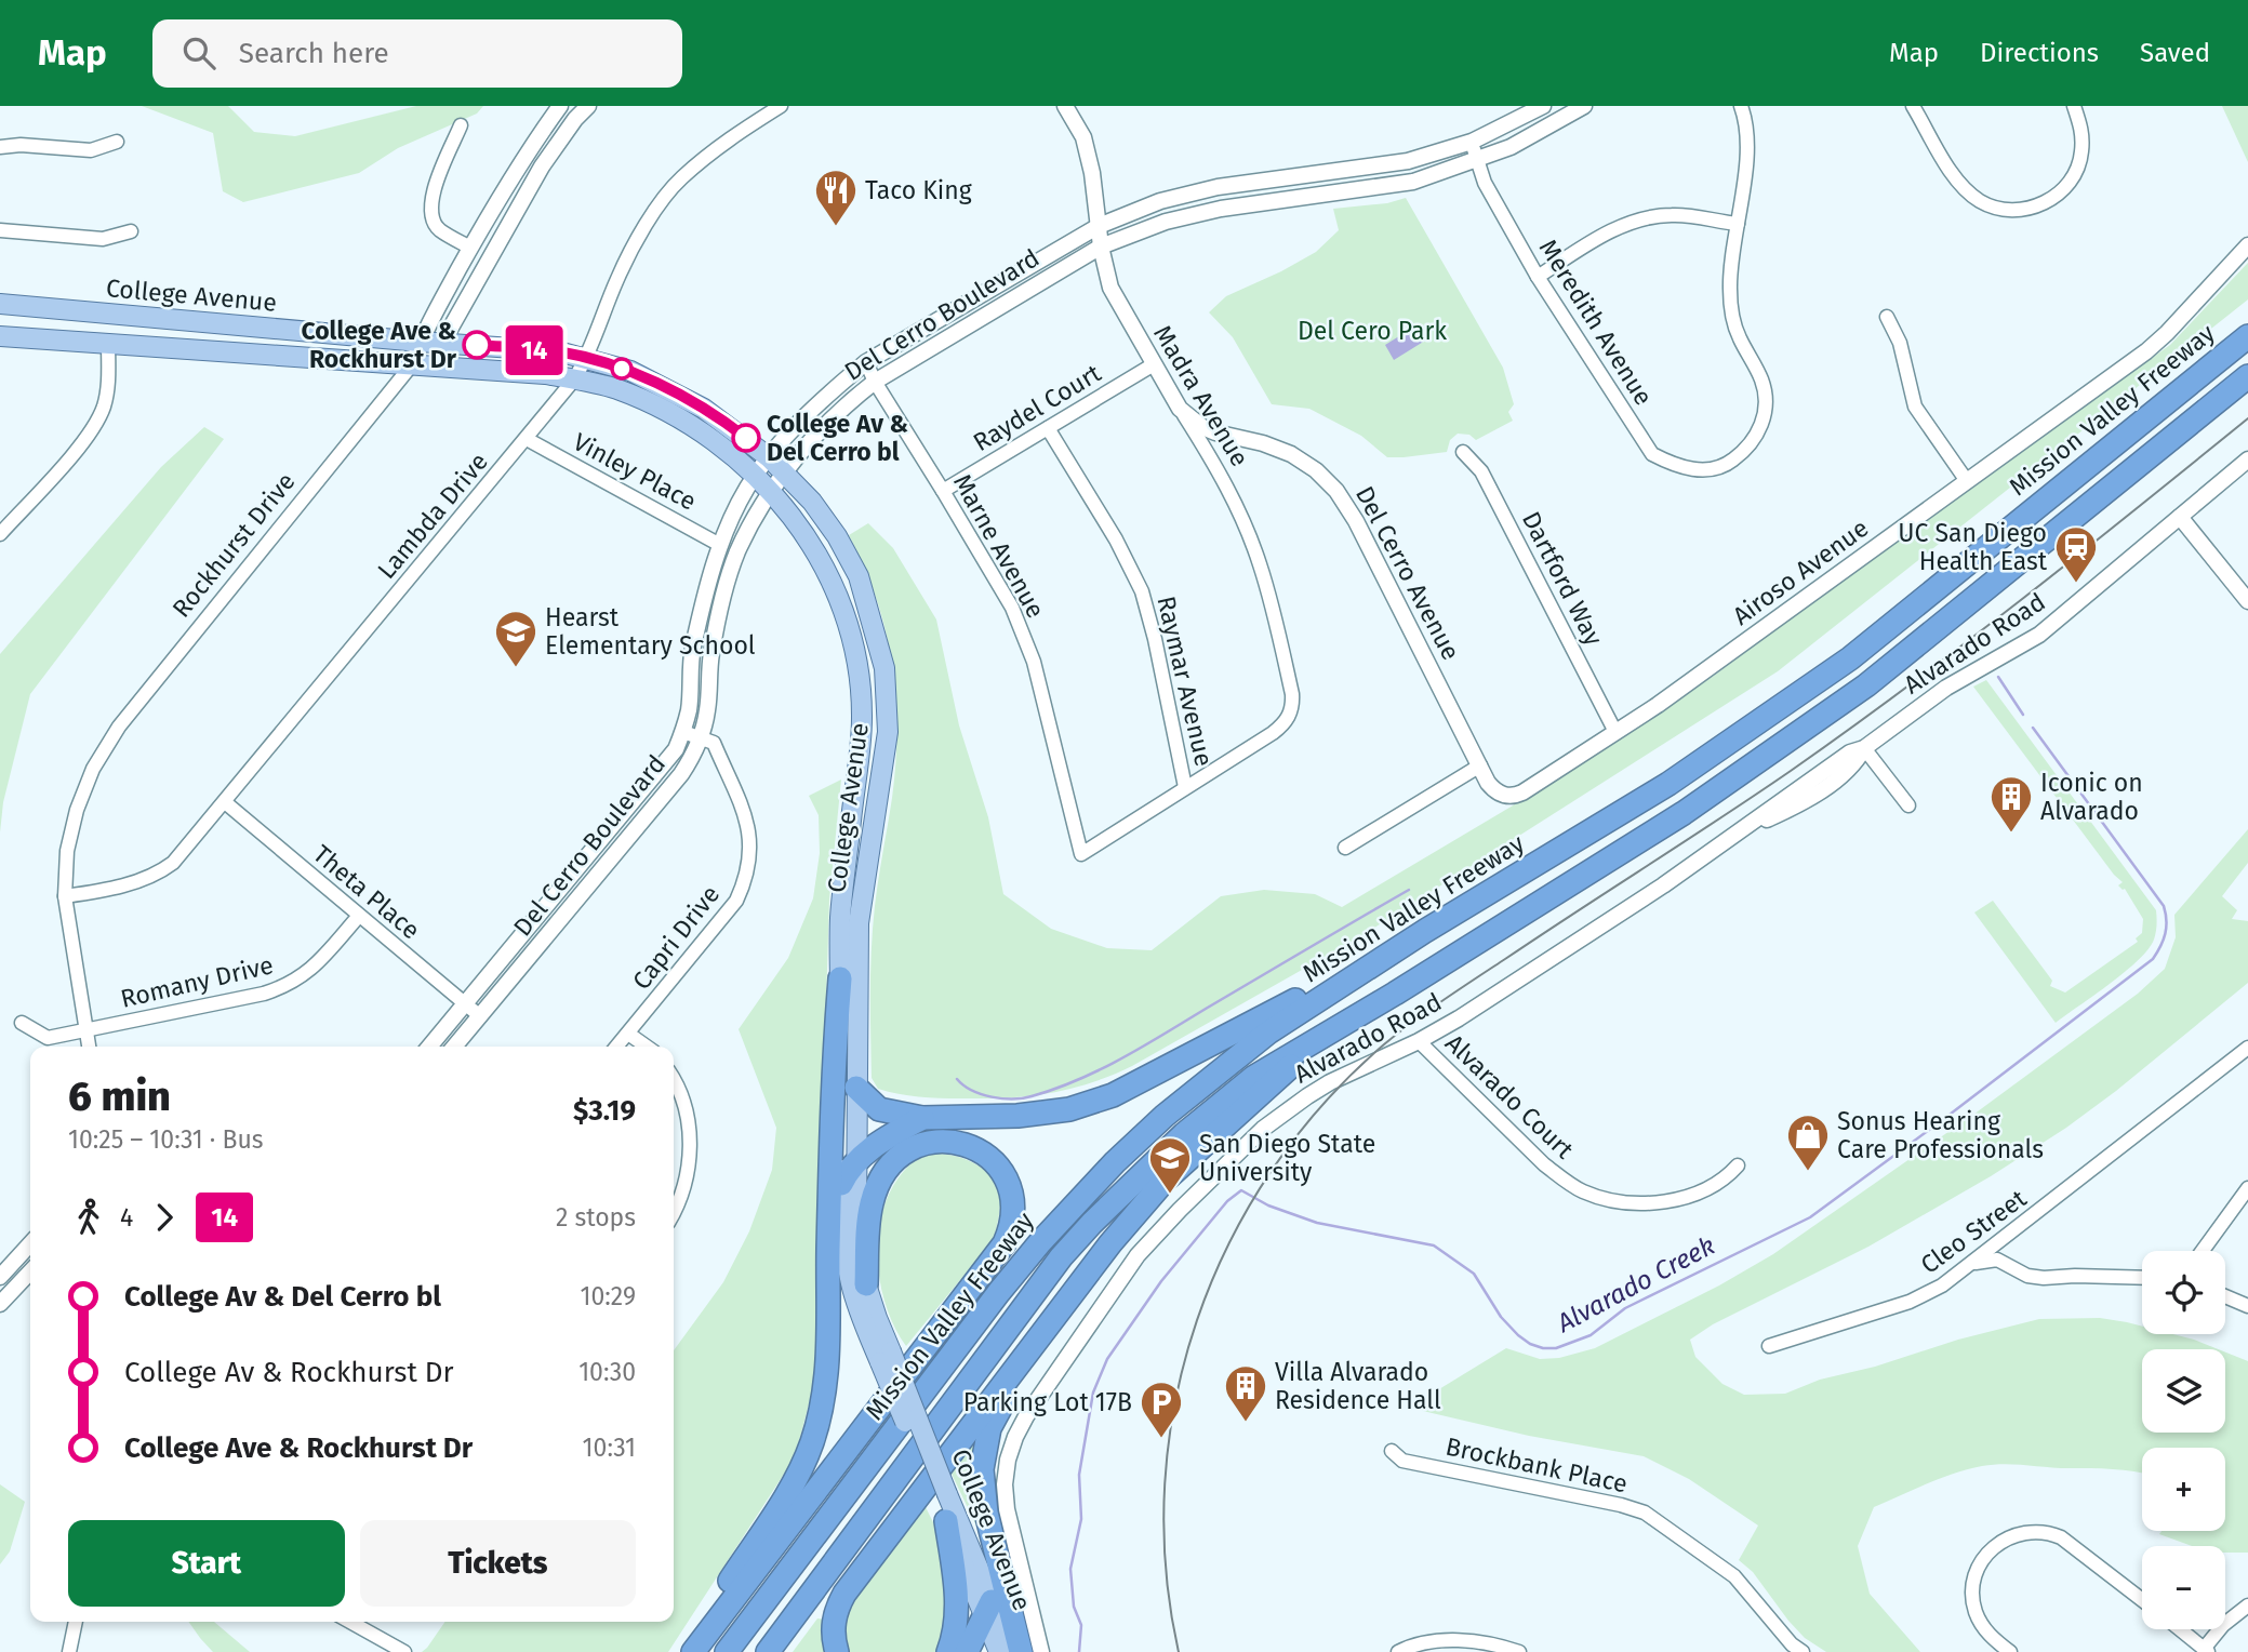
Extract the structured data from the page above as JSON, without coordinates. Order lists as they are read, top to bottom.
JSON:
{
  "streets": {
    "highway": ["Mission Valley Freeway"],
    "main road": ["College Avenue"],
    "street": [
      "Del Cerro Boulevard",
      "Meredith Avenue",
      "Madra Avenue",
      "Raydel Court",
      "Vinley Place",
      "Lambda Drive",
      "Rockhurst Drive",
      "Marne Avenue",
      "Airoso Avenue",
      "Del Cerro Avenue",
      "Dartford Way",
      "Alvarado Road",
      "Raymar Avenue",
      "Theta Place",
      "Capri Drive",
      "Romany Drive",
      "Alvarado Court",
      "Cleo Street",
      "Brockbank Place"
    ]
  },
  "crossings": [
    ["College Avenue", "Del Cerro Boulevard"],
    ["College Avenue", "Lambda Drive"],
    ["College Avenue", "Rockhurst Drive"],
    ["Del Cerro Boulevard", "Meredith Avenue"],
    ["Del Cerro Boulevard", "Madra Avenue"],
    ["Del Cerro Boulevard", "Vinley Place"],
    ["Del Cerro Boulevard", "Marne Avenue"],
    ["Del Cerro Boulevard", "Theta Place"],
    ["Del Cerro Boulevard", "Capri Drive"],
    ["Madra Avenue", "Raydel Court"],
    ["Madra Avenue", "Marne Avenue"],
    ["Madra Avenue", "Del Cerro Avenue"],
    ["Madra Avenue", "Raymar Avenue"],
    ["Raydel Court", "Marne Avenue"],
    ["Raydel Court", "Raymar Avenue"],
    ["Vinley Place", "Lambda Drive"],
    ["Lambda Drive", "Rockhurst Drive"],
    ["Lambda Drive", "Theta Place"],
    ["Rockhurst Drive", "Romany Drive"],
    ["Marne Avenue", "Raymar Avenue"],
    ["Airoso Avenue", "Del Cerro Avenue"],
    ["Airoso Avenue", "Dartford Way"],
    ["Alvarado Road", "Alvarado Court"],
    ["Theta Place", "Romany Drive"]
  ],
  "water": ["Alvarado Creek"],
  "parks": ["Del Cero Park"],
  "places": {
    "restaurant": ["Taco King"],
    "other": ["College Ave & Rockhurst Dr", "College Av & Del Cerro bl"],
    "station": ["UC San Diego Health East"],
    "school or university": ["Hearst Elementary School", "San Diego State University"],
    "building": ["Iconic on Alvarado", "Villa Alvarado Residence Hall"],
    "shop": ["Sonus Hearing Care Professionals"],
    "parking": ["Parking Lot 17B"]
  },
  "lines": ["bus line 14"],
  "page": {
    "header": "Map",
    "search": "Search here",
    "nav": ["Map", "Directions", "Saved"],
    "on_map": "14",
    "heading": ["6 min", "10:25 – 10:31 · Bus", "$3.19"],
    "legs": ["4", "14", "2 stops"],
    "map_buttons": ["+", "−"],
    "list": [
      {
        "name": "College Av & Del Cerro bl",
        "value": "10:29"
      },
      {
        "name": "College Av & Rockhurst Dr",
        "value": "10:30"
      },
      {
        "name": "College Ave & Rockhurst Dr",
        "value": "10:31"
      }
    ],
    "buttons": ["Start", "Tickets"]
  }
}
